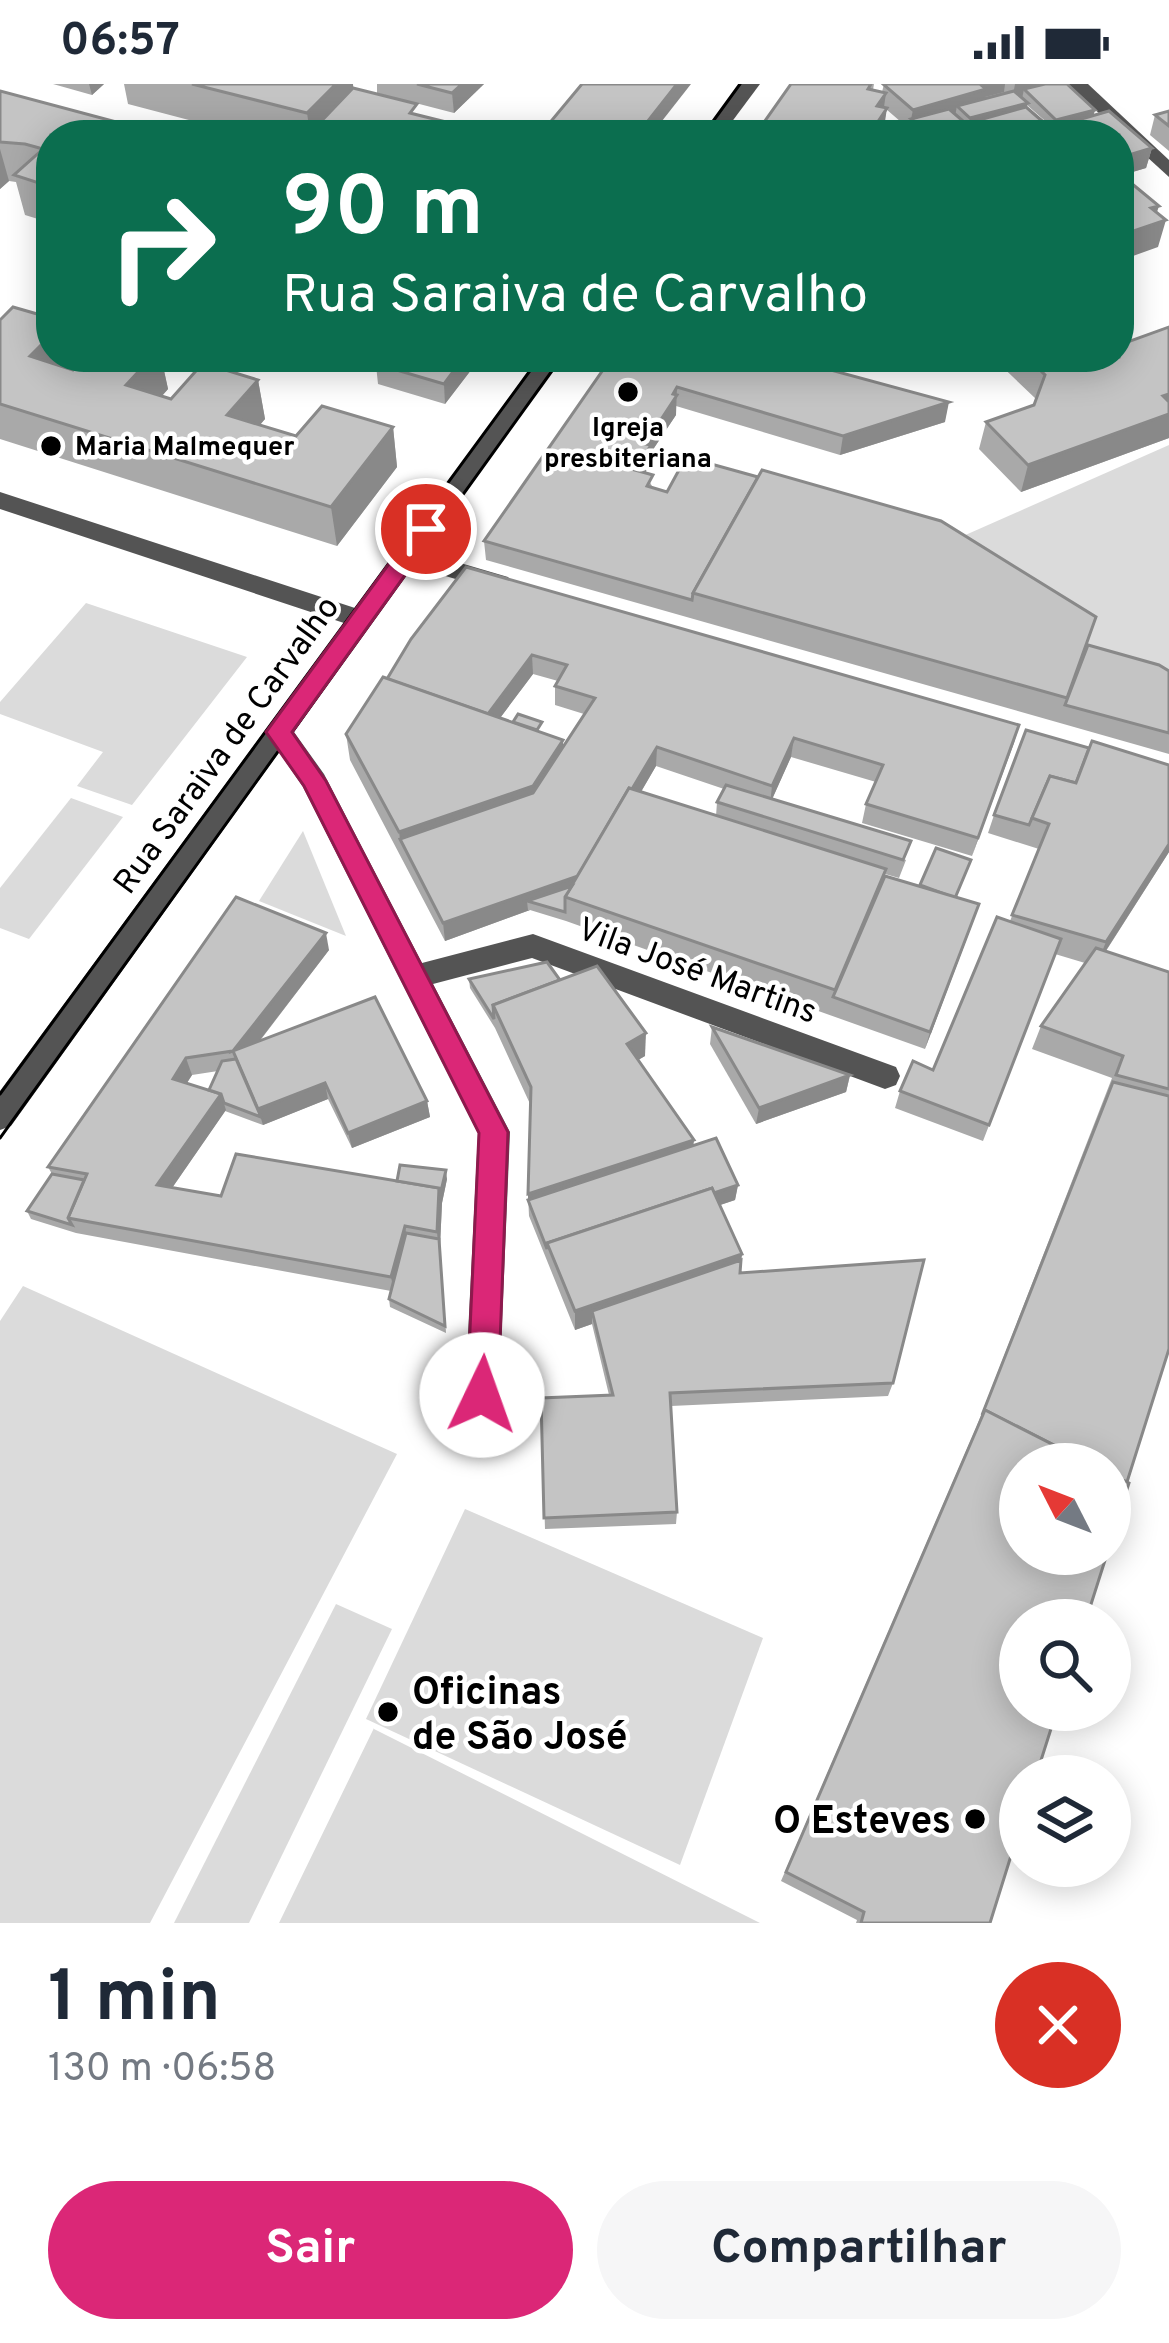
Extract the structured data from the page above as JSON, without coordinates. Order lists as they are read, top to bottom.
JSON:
{
  "streets": {
    "street": ["Rua Saraiva de Carvalho", "Vila José Martins"]
  },
  "places": [
    "Igreja presbiteriana",
    "Maria Malmequer",
    "Oficinas de São José",
    "O Esteves"
  ],
  "north": "top left",
  "page": {
    "status": "06:57",
    "turn": ["90 m", "Rua Saraiva de Carvalho"],
    "heading": ["1 min", "130 m · 06:58"],
    "buttons": ["Sair", "Compartilhar"]
  }
}
